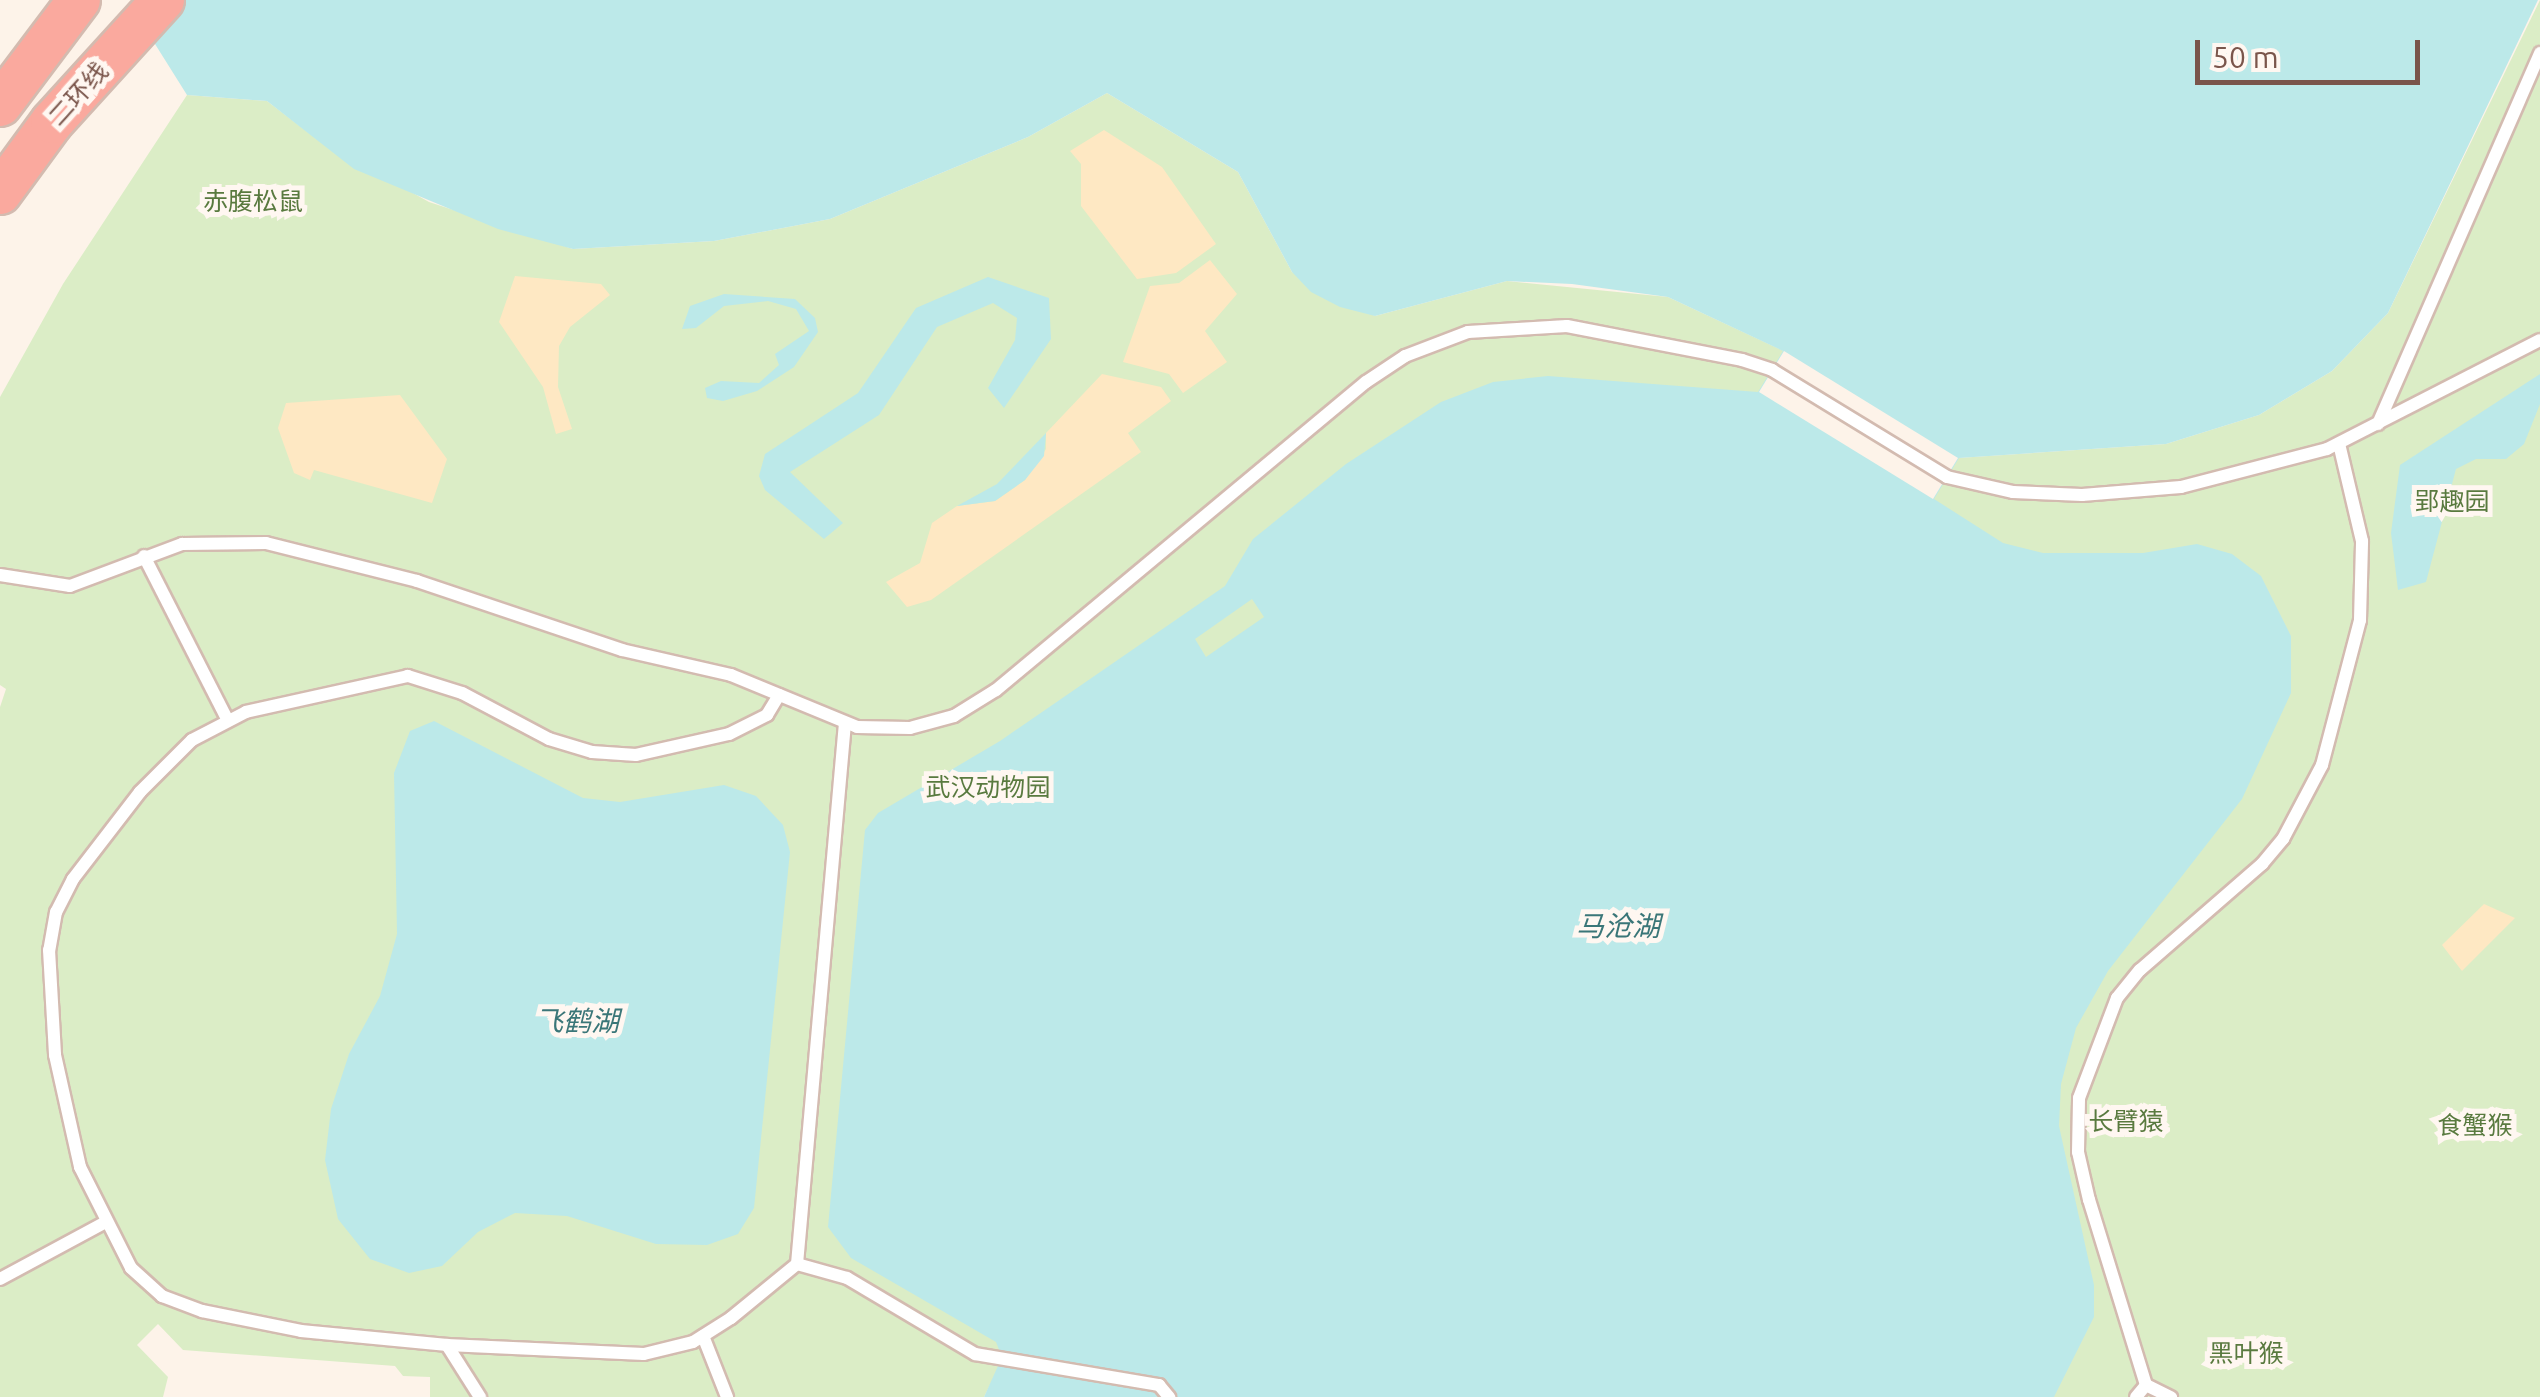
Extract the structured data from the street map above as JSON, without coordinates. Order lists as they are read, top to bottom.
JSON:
{
  "streets": {
    "highway": ["二环线"]
  },
  "water": ["马沧湖", "飞鹤湖"],
  "parks": [
    "赤腹松鼠",
    "郢趣园",
    "武汉动物园",
    "长臂猿",
    "食蟹猴",
    "黑叶猴"
  ],
  "scale_bar": "50 m"
}
